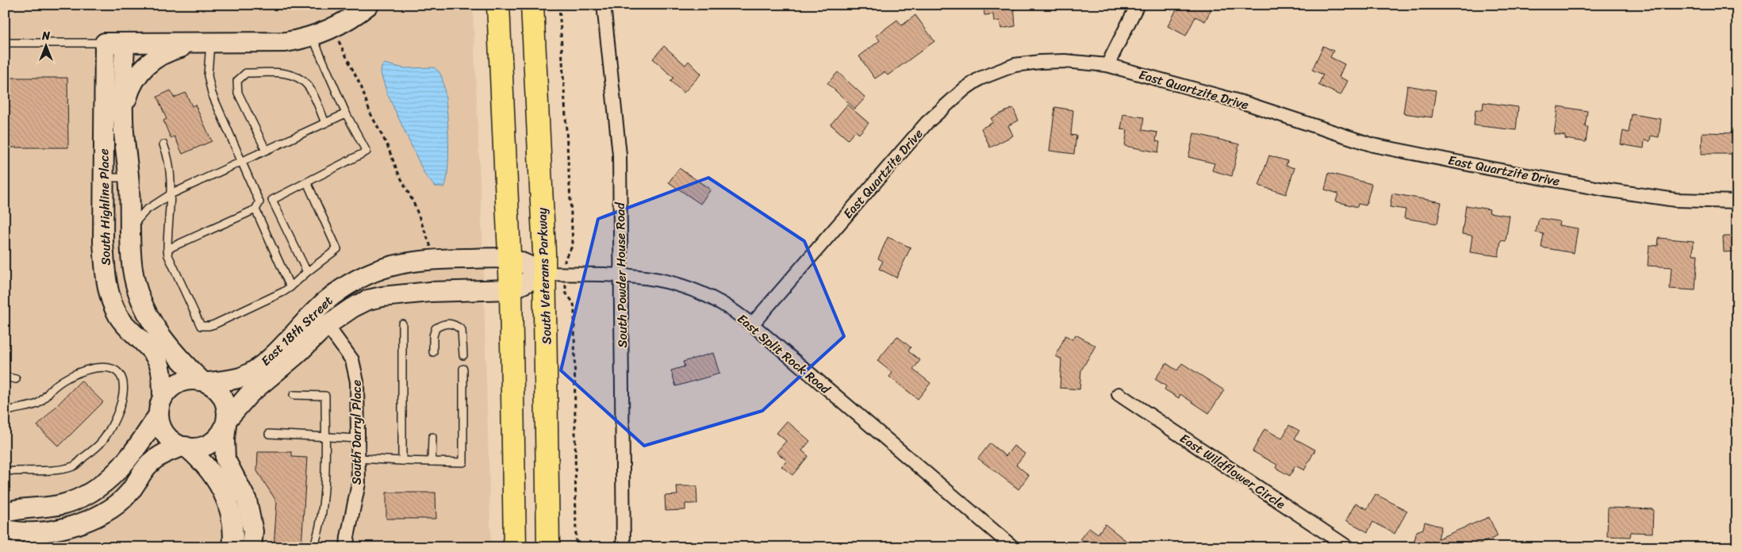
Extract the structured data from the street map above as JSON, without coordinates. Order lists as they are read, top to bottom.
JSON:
{
  "streets": {
    "highway": ["South Veterans Parkway"],
    "street": [
      "East Quartzite Drive",
      "South Highline Place",
      "South Powder House Road",
      "East 18th Street",
      "East Split Rock Road",
      "South Darryl Place",
      "East Wildflower Circle"
    ]
  },
  "crossings": [
    ["East Quartzite Drive", "East Split Rock Road"],
    ["South Highline Place", "East 18th Street"],
    ["South Powder House Road", "East Split Rock Road"],
    ["South Veterans Parkway", "East 18th Street"],
    ["South Veterans Parkway", "East Split Rock Road"],
    ["East 18th Street", "East Split Rock Road"],
    ["East 18th Street", "South Darryl Place"]
  ],
  "north": "top"
}
